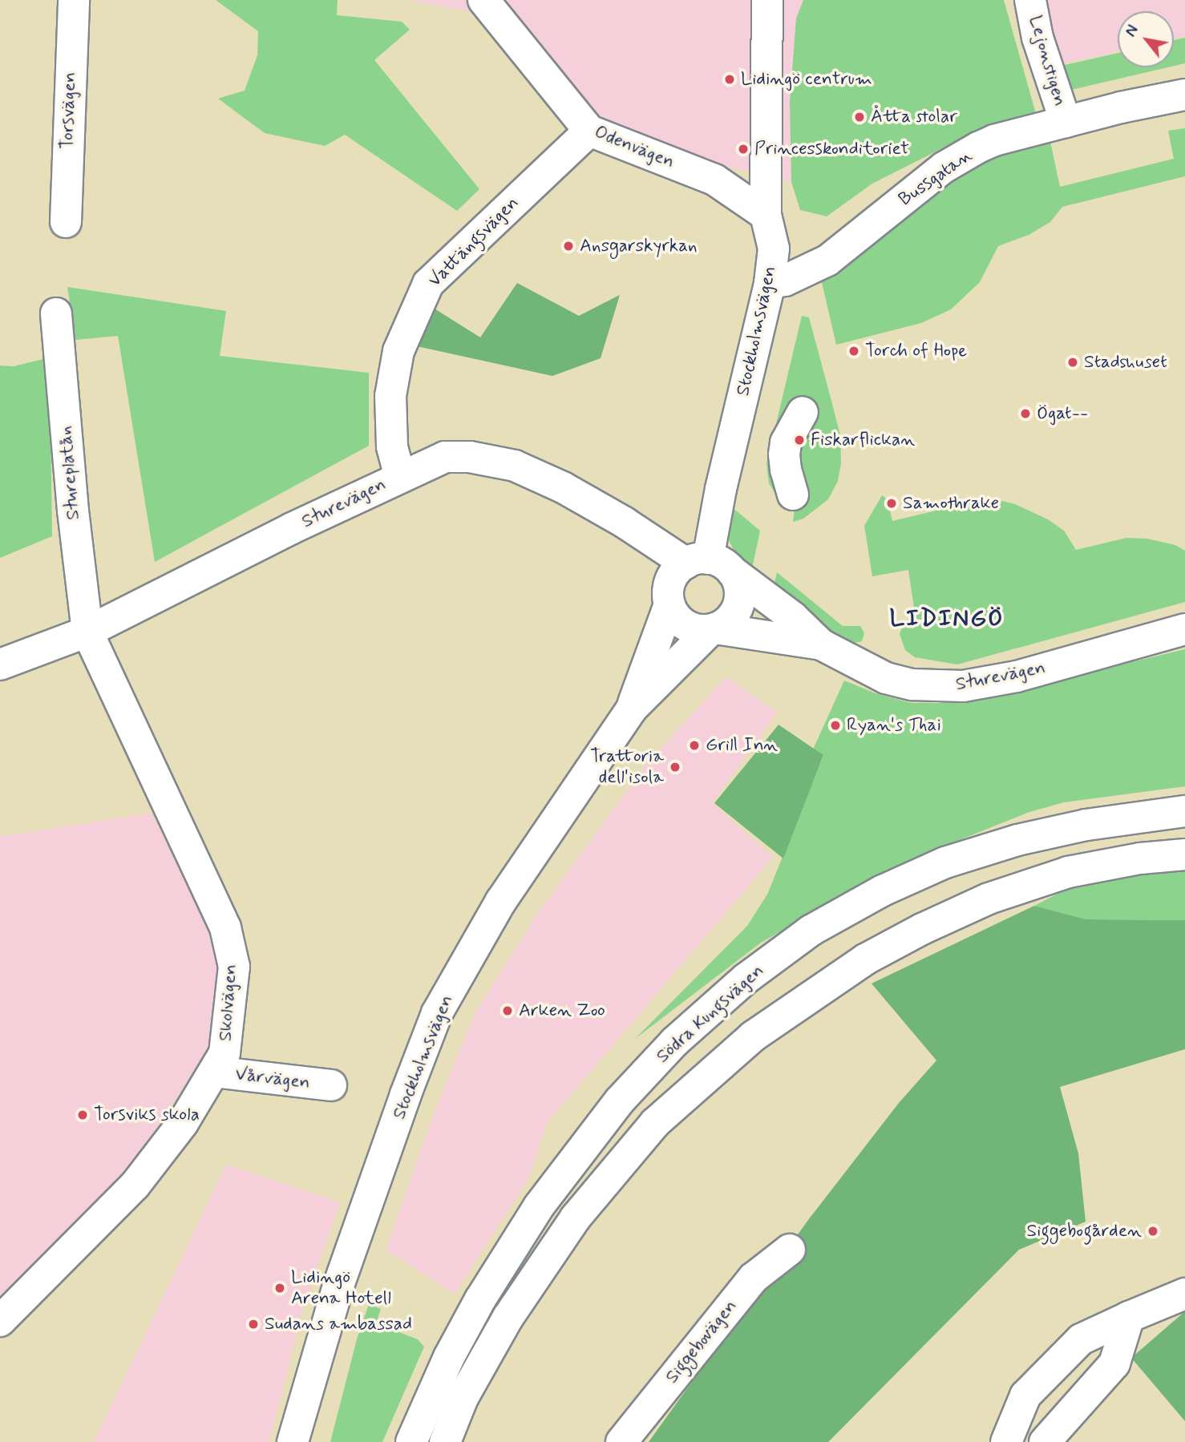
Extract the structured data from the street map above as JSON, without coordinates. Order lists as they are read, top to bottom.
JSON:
{
  "streets": {
    "street": [
      "Lejonstigen",
      "Torsvägen",
      "Odenvägen",
      "Bussgatan",
      "Vattängsvägen",
      "Stockholmsvägen",
      "Stureplatån",
      "Sturevägen",
      "Skolvägen",
      "Södra Kungsvägen",
      "Vårvägen",
      "Siggebovägen"
    ]
  },
  "crossings": [
    ["Lejonstigen", "Bussgatan"],
    ["Odenvägen", "Vattängsvägen"],
    ["Odenvägen", "Stockholmsvägen"],
    ["Bussgatan", "Stockholmsvägen"],
    ["Vattängsvägen", "Sturevägen"],
    ["Stockholmsvägen", "Sturevägen"],
    ["Stureplatån", "Sturevägen"],
    ["Stureplatån", "Skolvägen"],
    ["Sturevägen", "Skolvägen"],
    ["Skolvägen", "Vårvägen"]
  ],
  "districts": ["LIDINGÖ"],
  "places": [
    "Lidingö centrum",
    "Åtta stolar",
    "Princesskonditoriet",
    "Ansgarskyrkan",
    "Torch of Hope",
    "Stadshuset",
    "Ögat--",
    "Fiskarflickan",
    "Samothrake",
    "Ryan's Thai",
    "Grill Inn",
    "Trattoria dell'isola",
    "Arken Zoo",
    "Torsviks skola",
    "Siggebogården",
    "Lidingö Arena Hotell",
    "Sudans ambassad"
  ],
  "north": "top left"
}
